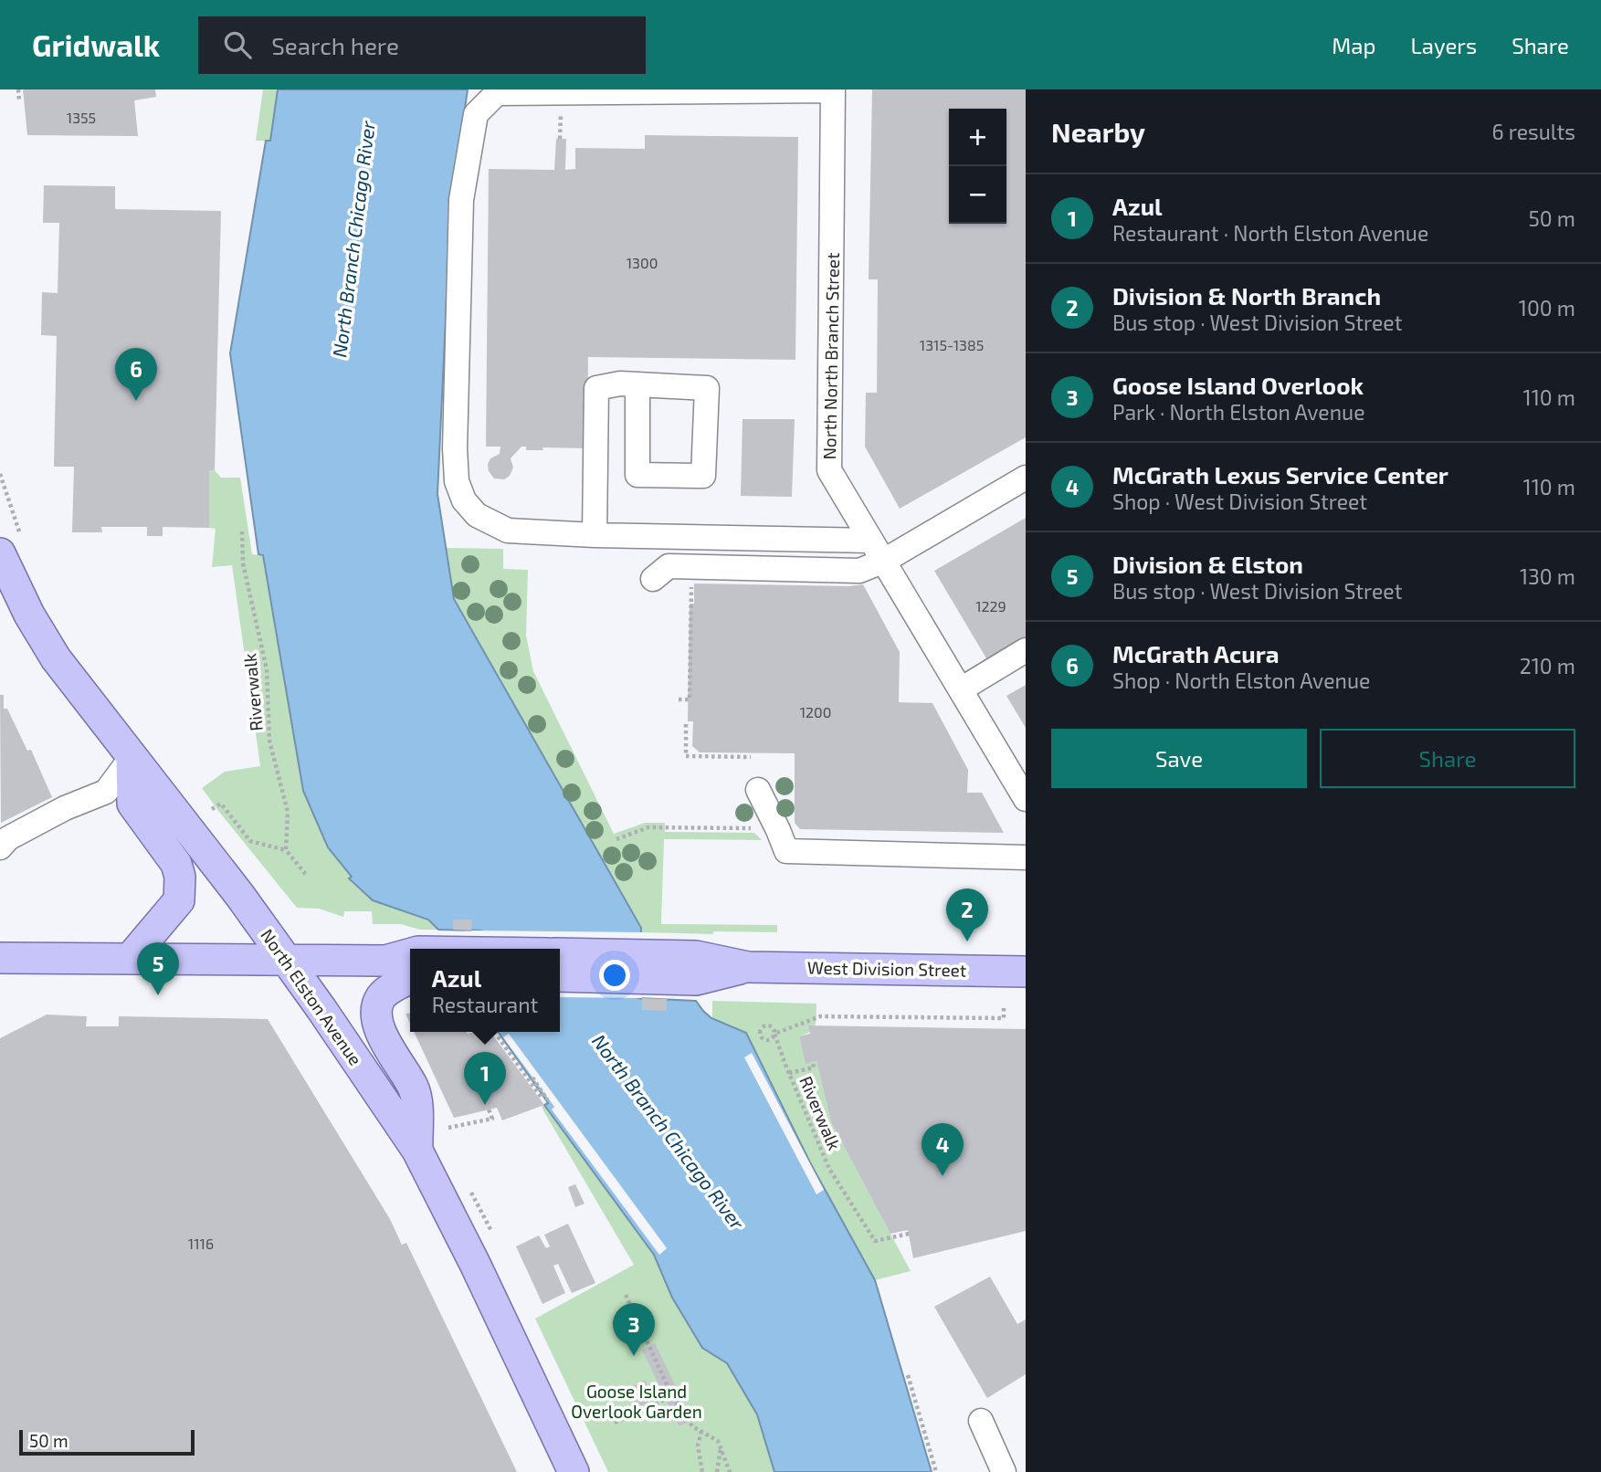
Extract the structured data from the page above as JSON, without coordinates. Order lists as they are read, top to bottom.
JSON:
{
  "streets": {
    "main road": ["West Division Street", "North Elston Avenue"],
    "street": ["North North Branch Street"],
    "path": ["Riverwalk"]
  },
  "water": ["North Branch Chicago River"],
  "parks": ["Goose Island Overlook Garden"],
  "house_numbers": [
    "1355",
    "1300",
    "1315-1385",
    "1229",
    "1200",
    "1116"
  ],
  "scale_bar": "50 m",
  "page": {
    "header": "Gridwalk",
    "search": "Search here",
    "nav": ["Map", "Layers", "Share"],
    "heading": ["Nearby", "6 results"],
    "map_buttons": ["+", "−"],
    "list": [
      {
        "mark": "1",
        "name": "Azul",
        "note": "Restaurant · North Elston Avenue",
        "value": "50 m"
      },
      {
        "mark": "2",
        "name": "Division & North Branch",
        "note": "Bus stop · West Division Street",
        "value": "100 m"
      },
      {
        "mark": "3",
        "name": "Goose Island Overlook",
        "note": "Park · North Elston Avenue",
        "value": "110 m"
      },
      {
        "mark": "4",
        "name": "McGrath Lexus Service Center",
        "note": "Shop · West Division Street",
        "value": "110 m"
      },
      {
        "mark": "5",
        "name": "Division & Elston",
        "note": "Bus stop · West Division Street",
        "value": "130 m"
      },
      {
        "mark": "6",
        "name": "McGrath Acura",
        "note": "Shop · North Elston Avenue",
        "value": "210 m"
      }
    ],
    "pins": [
      "6",
      "2",
      "5",
      "1",
      "4",
      "3"
    ],
    "buttons": ["Save", "Share"],
    "popup": ["Azul", "Restaurant"],
    "scale": "50 m"
  }
}
